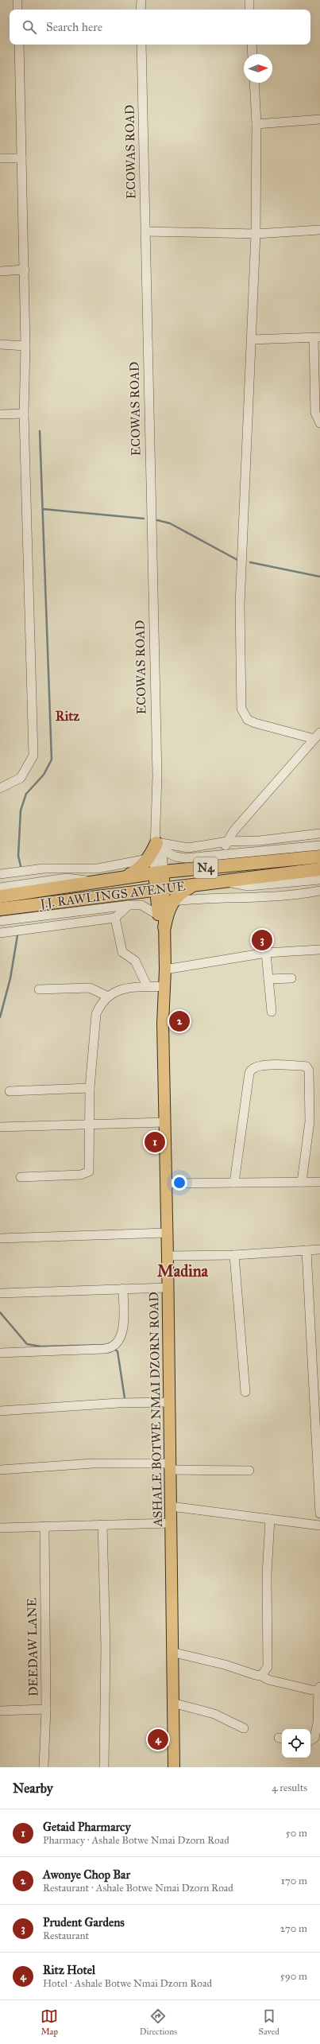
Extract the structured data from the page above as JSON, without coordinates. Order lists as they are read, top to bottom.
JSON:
{
  "streets": {
    "highway": ["N4", "J.J. RAWLINGS AVENUE"],
    "main road": ["ASHALE BOTWE NMAI DZORN ROAD"],
    "street": ["ECOWAS ROAD", "DEEDAW LANE"]
  },
  "crossings": [
    ["ECOWAS ROAD", "N4"],
    ["ECOWAS ROAD", "J.J. RAWLINGS AVENUE"],
    ["N4", "J.J. RAWLINGS AVENUE"]
  ],
  "districts": ["Ritz", "Madina"],
  "north": "right",
  "page": {
    "search": "Search here",
    "pins": [
      "3",
      "2",
      "1",
      "4"
    ],
    "heading": ["Nearby", "4 results"],
    "list": [
      {
        "mark": "1",
        "name": "Getaid Pharmarcy",
        "note": "Pharmacy · Ashale Botwe Nmai Dzorn Road",
        "value": "50 m"
      },
      {
        "mark": "2",
        "name": "Awonye Chop Bar",
        "note": "Restaurant · Ashale Botwe Nmai Dzorn Road",
        "value": "170 m"
      },
      {
        "mark": "3",
        "name": "Prudent Gardens",
        "note": "Restaurant",
        "value": "270 m"
      },
      {
        "mark": "4",
        "name": "Ritz Hotel",
        "note": "Hotel · Ashale Botwe Nmai Dzorn Road",
        "value": "590 m"
      }
    ],
    "nav": ["Map", "Directions", "Saved"]
  }
}
